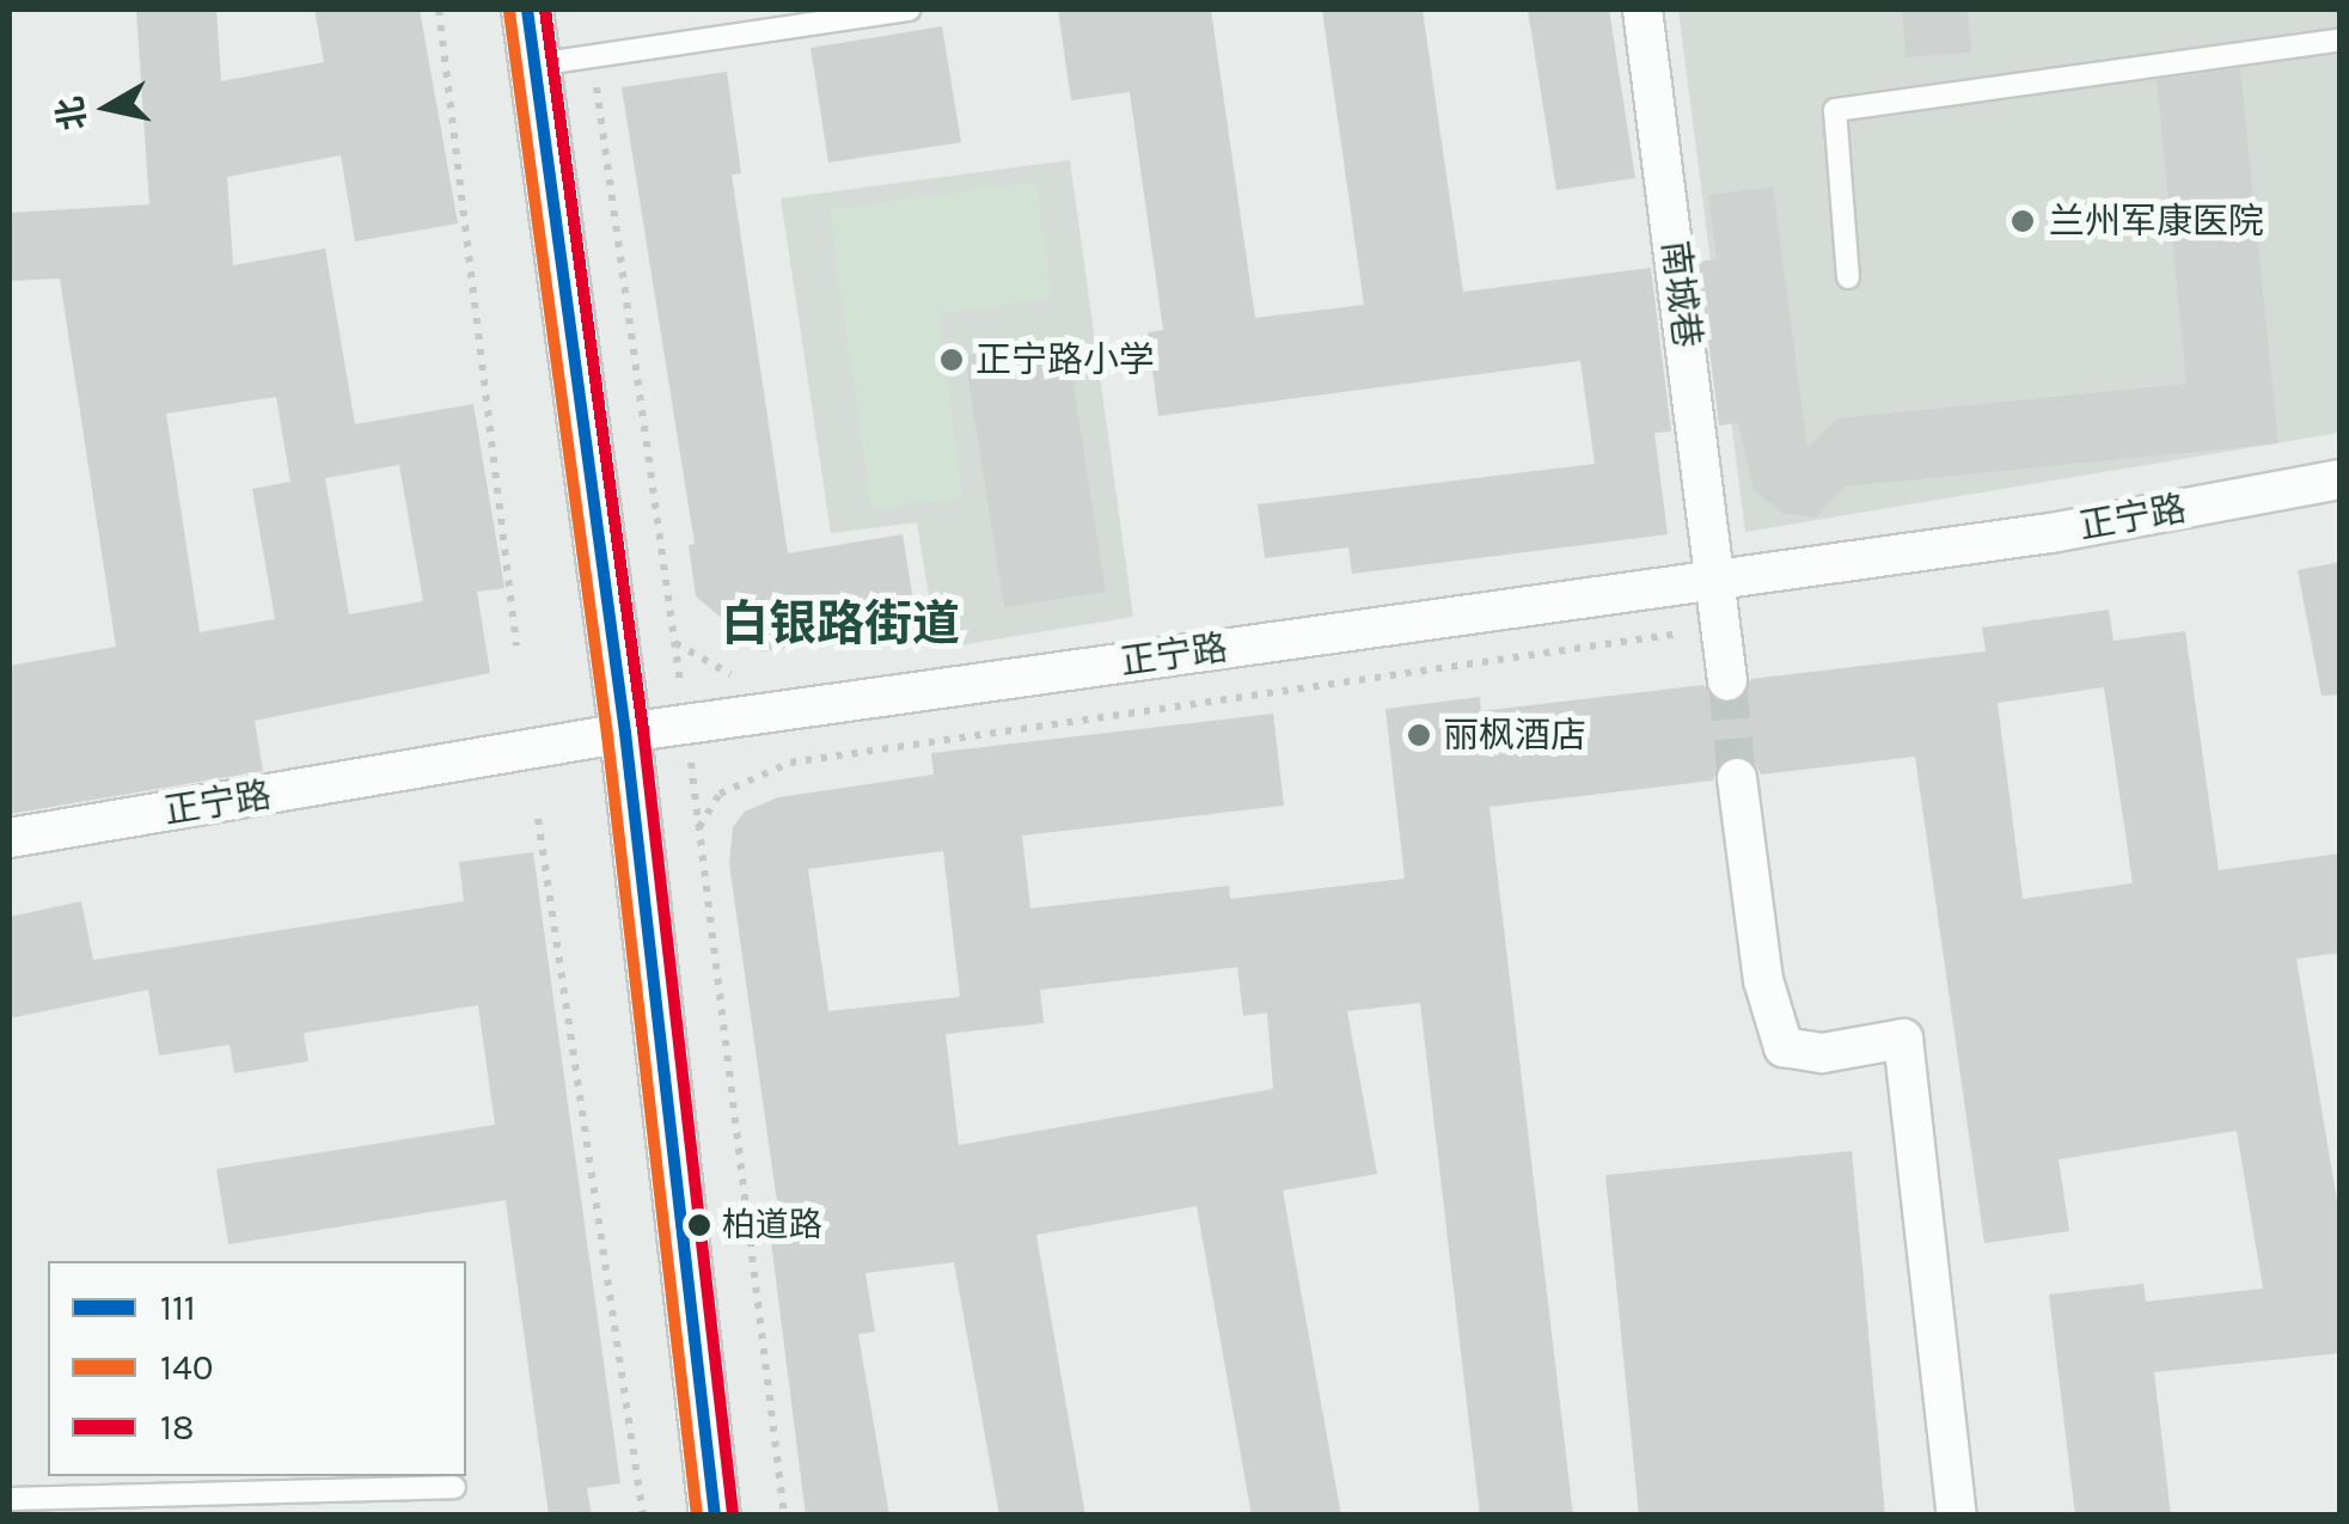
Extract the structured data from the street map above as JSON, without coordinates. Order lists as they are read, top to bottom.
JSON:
{
  "streets": {
    "street": ["南城巷", "正宁路"]
  },
  "crossings": [
    ["南城巷", "正宁路"]
  ],
  "districts": ["白银路街道"],
  "places": [
    "兰州军康医院",
    "正宁路小学",
    "丽枫酒店",
    "柏道路"
  ],
  "lines": ["transit line 111", "transit line 18", "transit line 140"],
  "legend": ["111", "140", "18"],
  "north": "left"
}
